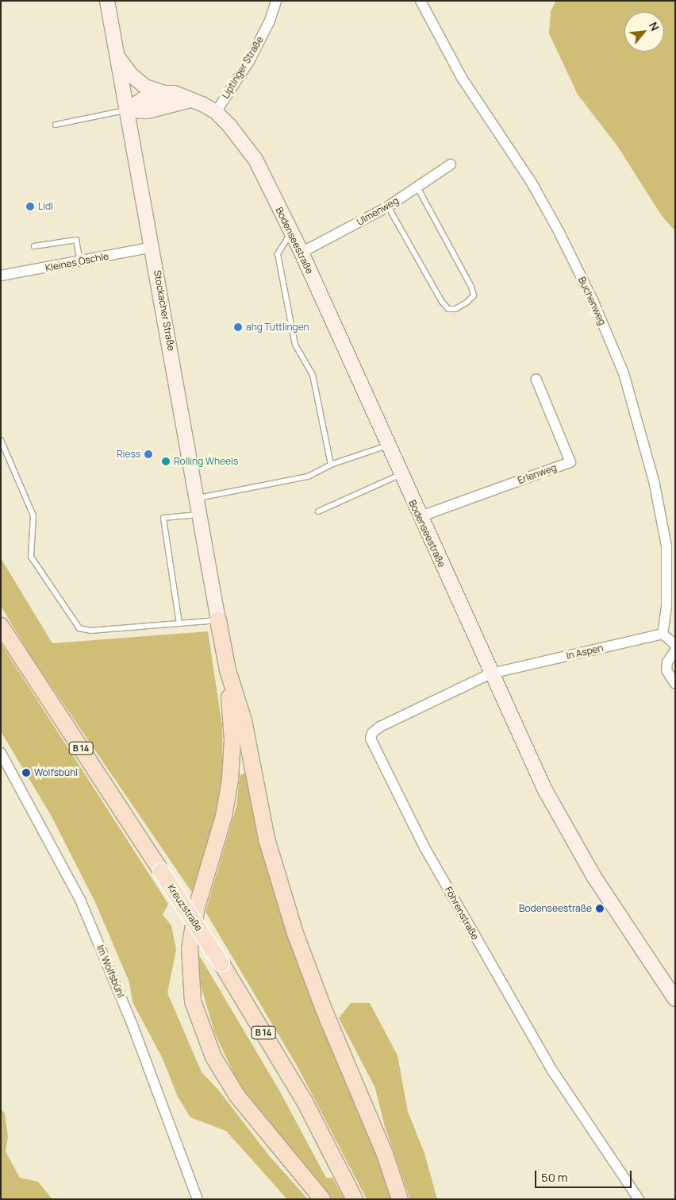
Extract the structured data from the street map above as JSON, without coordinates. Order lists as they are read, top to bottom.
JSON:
{
  "streets": {
    "main road": ["B 14", "Kreuzstraße"],
    "street": [
      "Liptinger Straße",
      "Ulmenweg",
      "Bodenseestraße",
      "Kleines Öschle",
      "Buchenweg",
      "Stockacher Straße",
      "Erlenweg",
      "In Aspen",
      "Föhrenstraße",
      "Im Wolfsbühl"
    ]
  },
  "crossings": [
    ["Liptinger Straße", "Bodenseestraße"],
    ["Ulmenweg", "Bodenseestraße"],
    ["Bodenseestraße", "Stockacher Straße"],
    ["Bodenseestraße", "Erlenweg"],
    ["Bodenseestraße", "In Aspen"],
    ["Bodenseestraße", "Föhrenstraße"],
    ["Kleines Öschle", "Stockacher Straße"],
    ["Buchenweg", "In Aspen"],
    ["In Aspen", "Föhrenstraße"]
  ],
  "places": [
    "Lidl",
    "ahg Tuttlingen",
    "Riess",
    "Rolling Wheels",
    "Wolfsbühl",
    "Bodenseestraße"
  ],
  "scale_bar": "50 m",
  "north": "top right"
}
